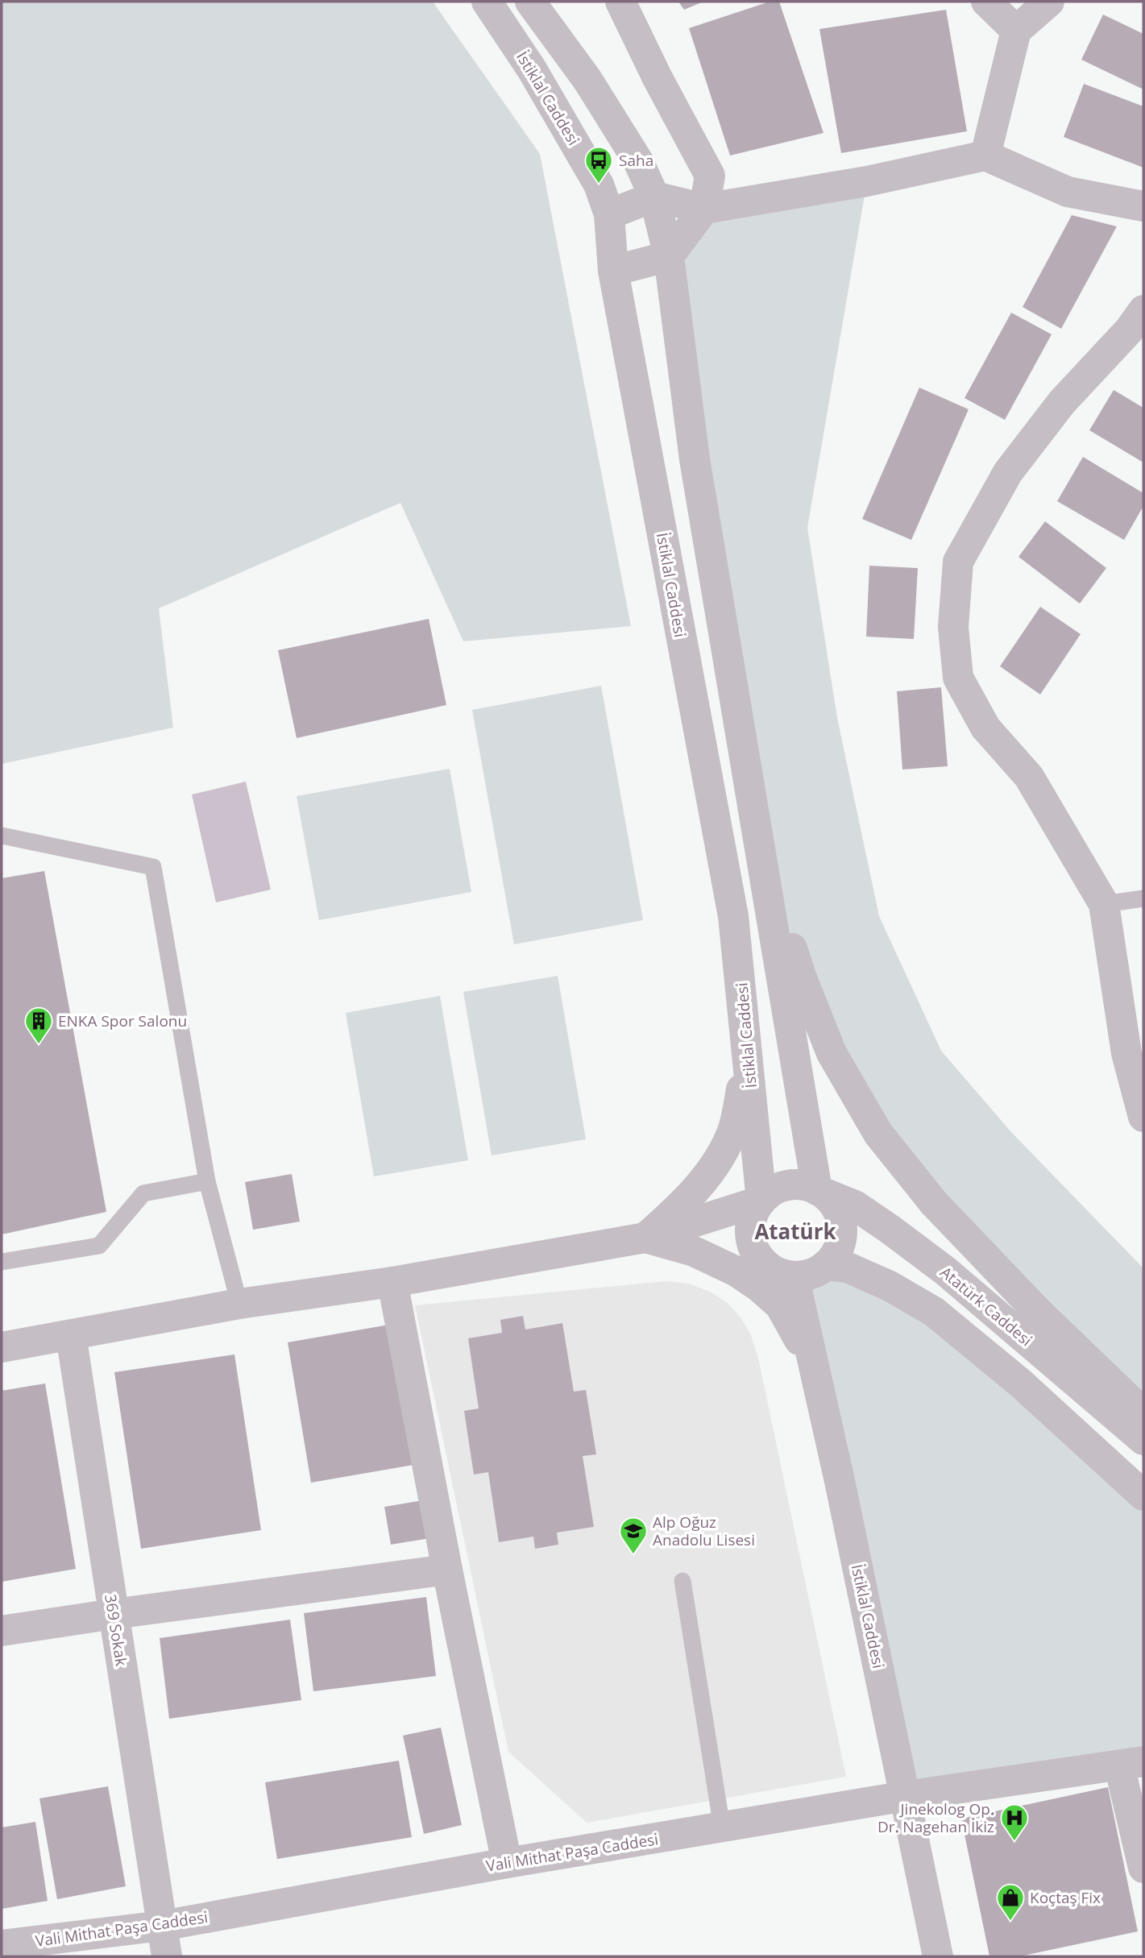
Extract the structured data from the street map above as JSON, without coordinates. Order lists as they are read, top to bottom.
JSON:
{
  "streets": {
    "street": [
      "İstiklal Caddesi",
      "Atatürk Caddesi",
      "369 Sokak",
      "Vali Mithat Paşa Caddesi"
    ]
  },
  "crossings": [
    ["İstiklal Caddesi", "Atatürk Caddesi"],
    ["İstiklal Caddesi", "Vali Mithat Paşa Caddesi"],
    ["369 Sokak", "Vali Mithat Paşa Caddesi"]
  ],
  "districts": ["Atatürk"],
  "places": {
    "bus stop": ["Saha"],
    "building": ["ENKA Spor Salonu"],
    "school or university": ["Alp Oğuz Anadolu Lisesi"],
    "hospital": ["Jinekolog Op. Dr. Nagehan İkiz"],
    "shop": ["Koçtaş Fix"]
  }
}
